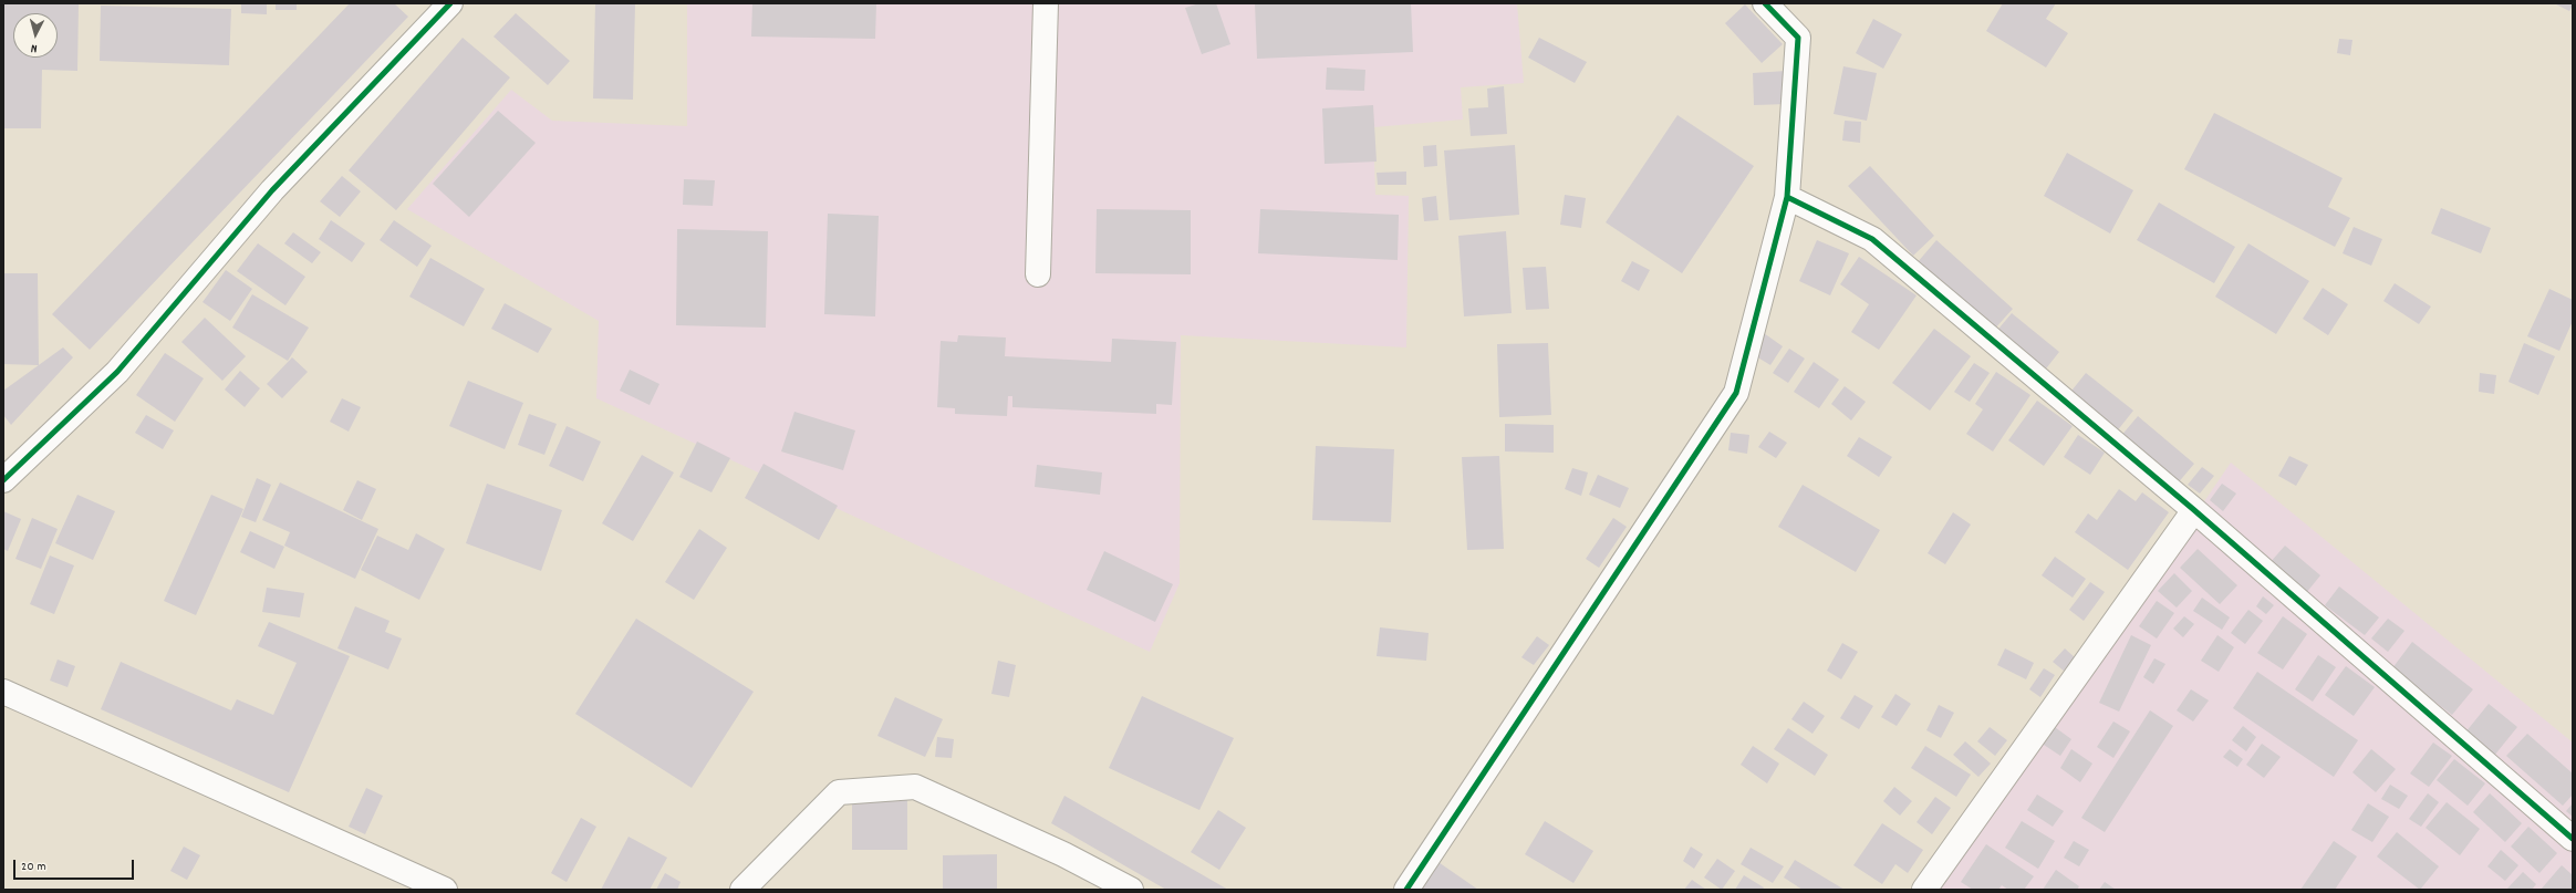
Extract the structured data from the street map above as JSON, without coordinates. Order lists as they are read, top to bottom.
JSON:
{
  "scale_bar": "20 m",
  "north": "bottom"
}
